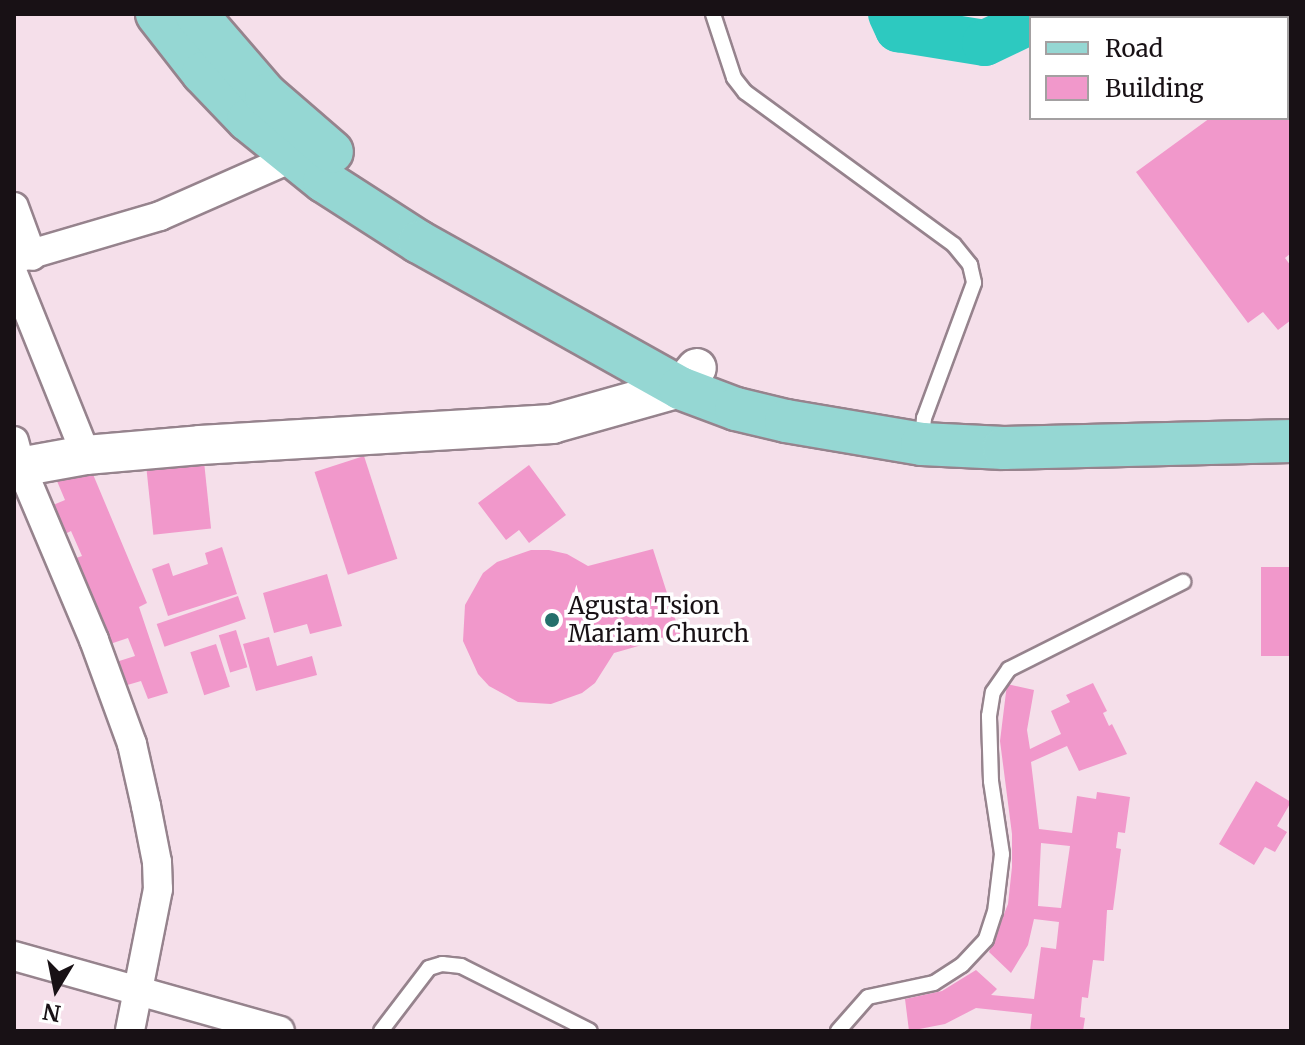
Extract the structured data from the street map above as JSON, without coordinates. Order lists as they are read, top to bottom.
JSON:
{
  "places": ["Agusta Tsion Mariam Church"],
  "legend": ["Road", "Building"],
  "north": "bottom"
}
